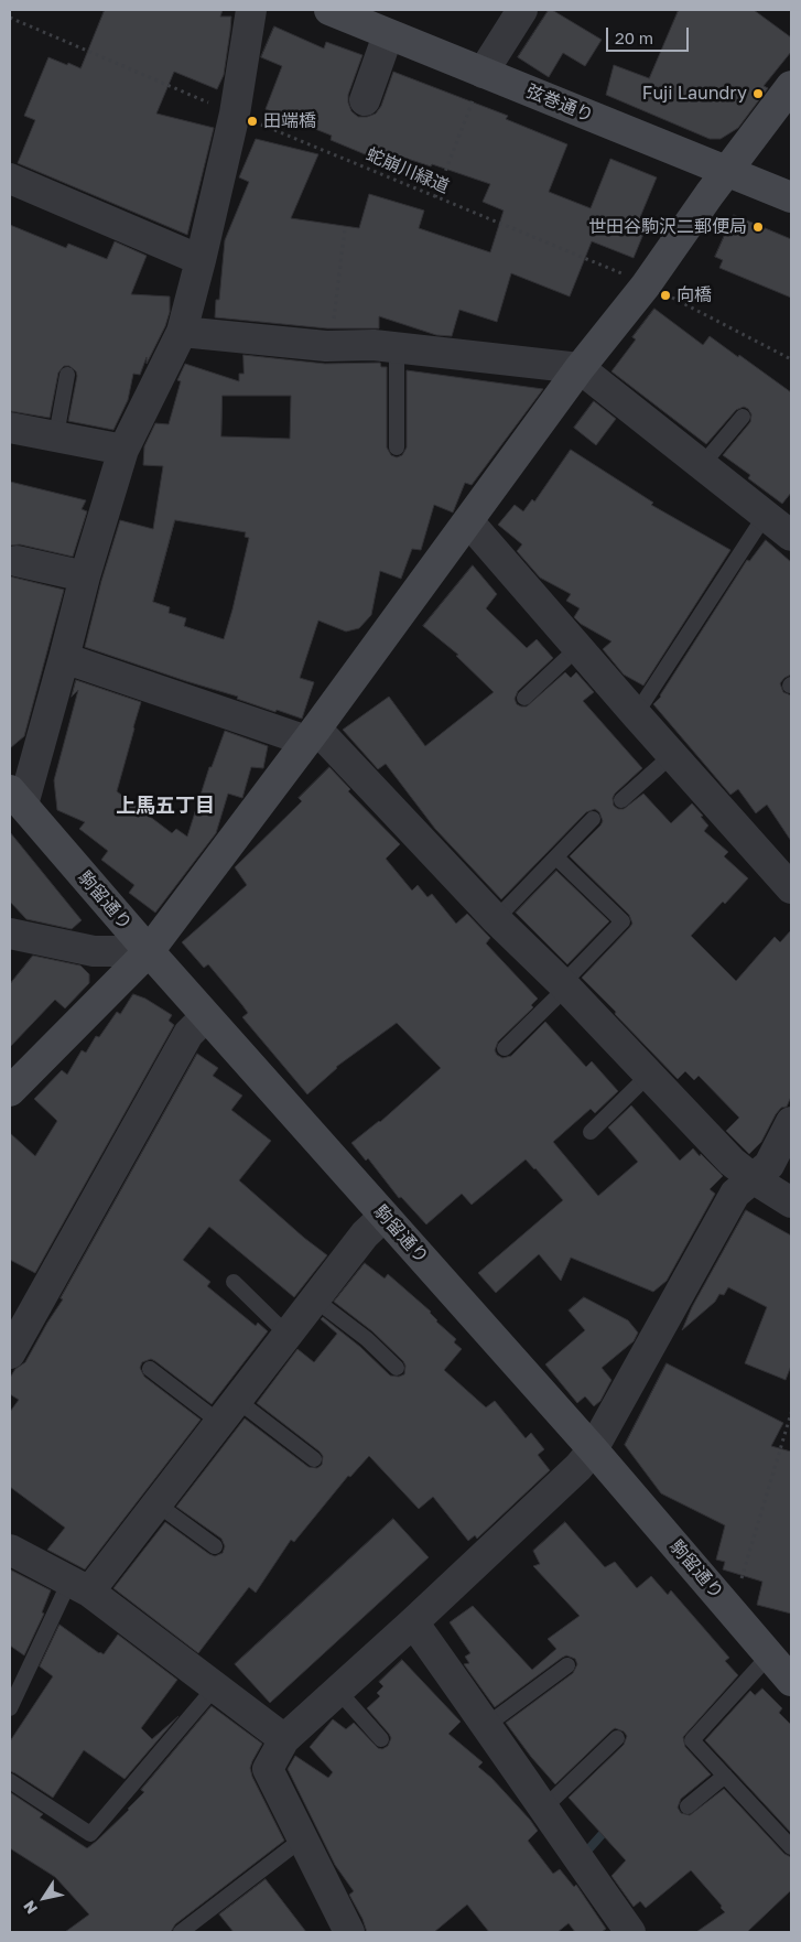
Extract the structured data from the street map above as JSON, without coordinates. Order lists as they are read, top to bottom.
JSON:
{
  "streets": {
    "street": ["弦巻通り", "駒留通り"],
    "path": ["蛇崩川緑道"]
  },
  "districts": ["上馬五丁目"],
  "places": [
    "Fuji Laundry",
    "田端橋",
    "世田谷駒沢二郵便局",
    "向橋"
  ],
  "scale_bar": "20 m",
  "north": "bottom left"
}
